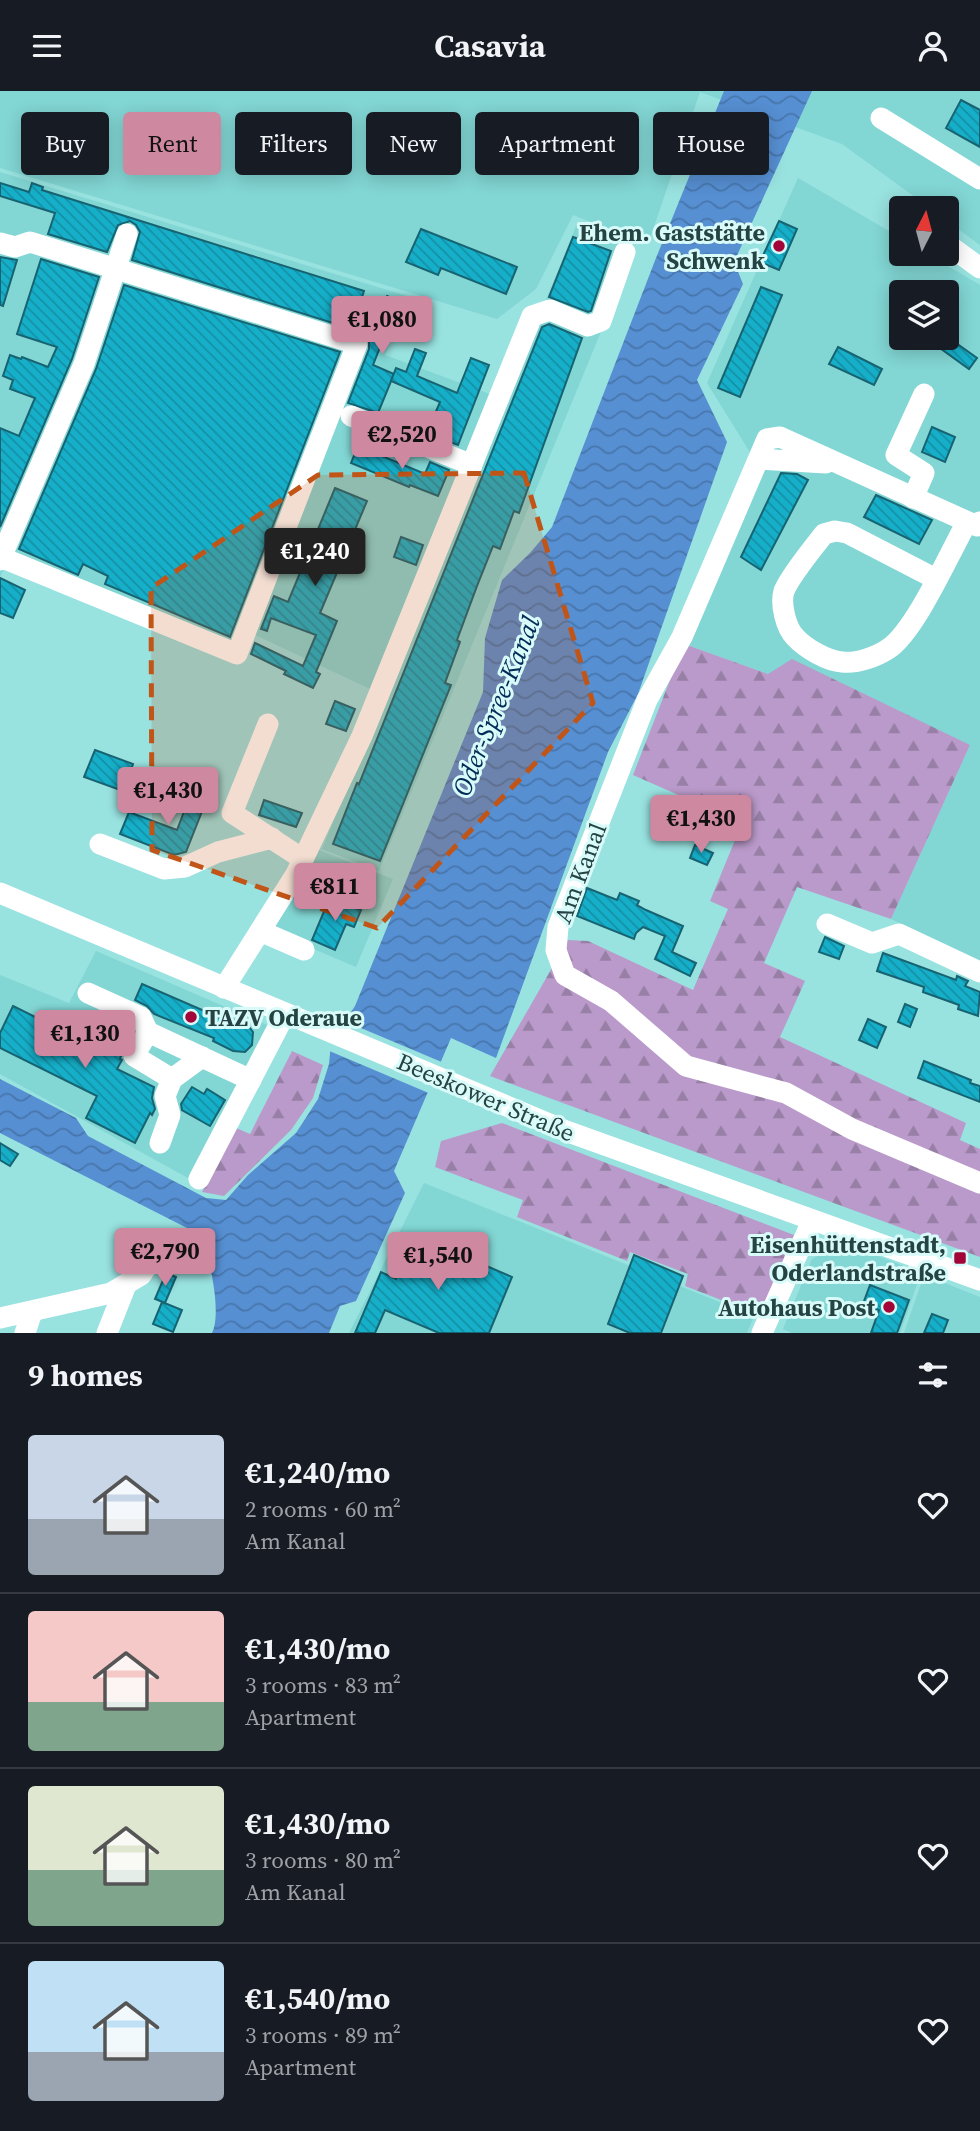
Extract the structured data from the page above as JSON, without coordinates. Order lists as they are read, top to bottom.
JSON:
{
  "streets": {
    "street": ["Am Kanal", "Beeskower Straße"]
  },
  "water": ["Oder-Spree-Kanal"],
  "places": {
    "other": ["Ehem. Gaststätte Schwenk", "TAZV Oderaue", "Autohaus Post"],
    "transit": ["Eisenhüttenstadt, Oderlandstraße"]
  },
  "north": "top",
  "page": {
    "header": "Casavia",
    "chip": [
      "Buy",
      "Rent",
      "Filters",
      "New",
      "Apartment",
      "House"
    ],
    "price": [
      "€1,080",
      "€2,520",
      "€1,240",
      "€1,430",
      "€1,430",
      "€811",
      "€1,130",
      "€2,790",
      "€1,540"
    ],
    "heading": "9 homes",
    "list": [
      {
        "name": "€1,240/mo",
        "note": "2 rooms · 60 m² · Am Kanal"
      },
      {
        "name": "€1,430/mo",
        "note": "3 rooms · 83 m² · Apartment"
      },
      {
        "name": "€1,430/mo",
        "note": "3 rooms · 80 m² · Am Kanal"
      },
      {
        "name": "€1,540/mo",
        "note": "3 rooms · 89 m² · Apartment"
      }
    ]
  }
}
